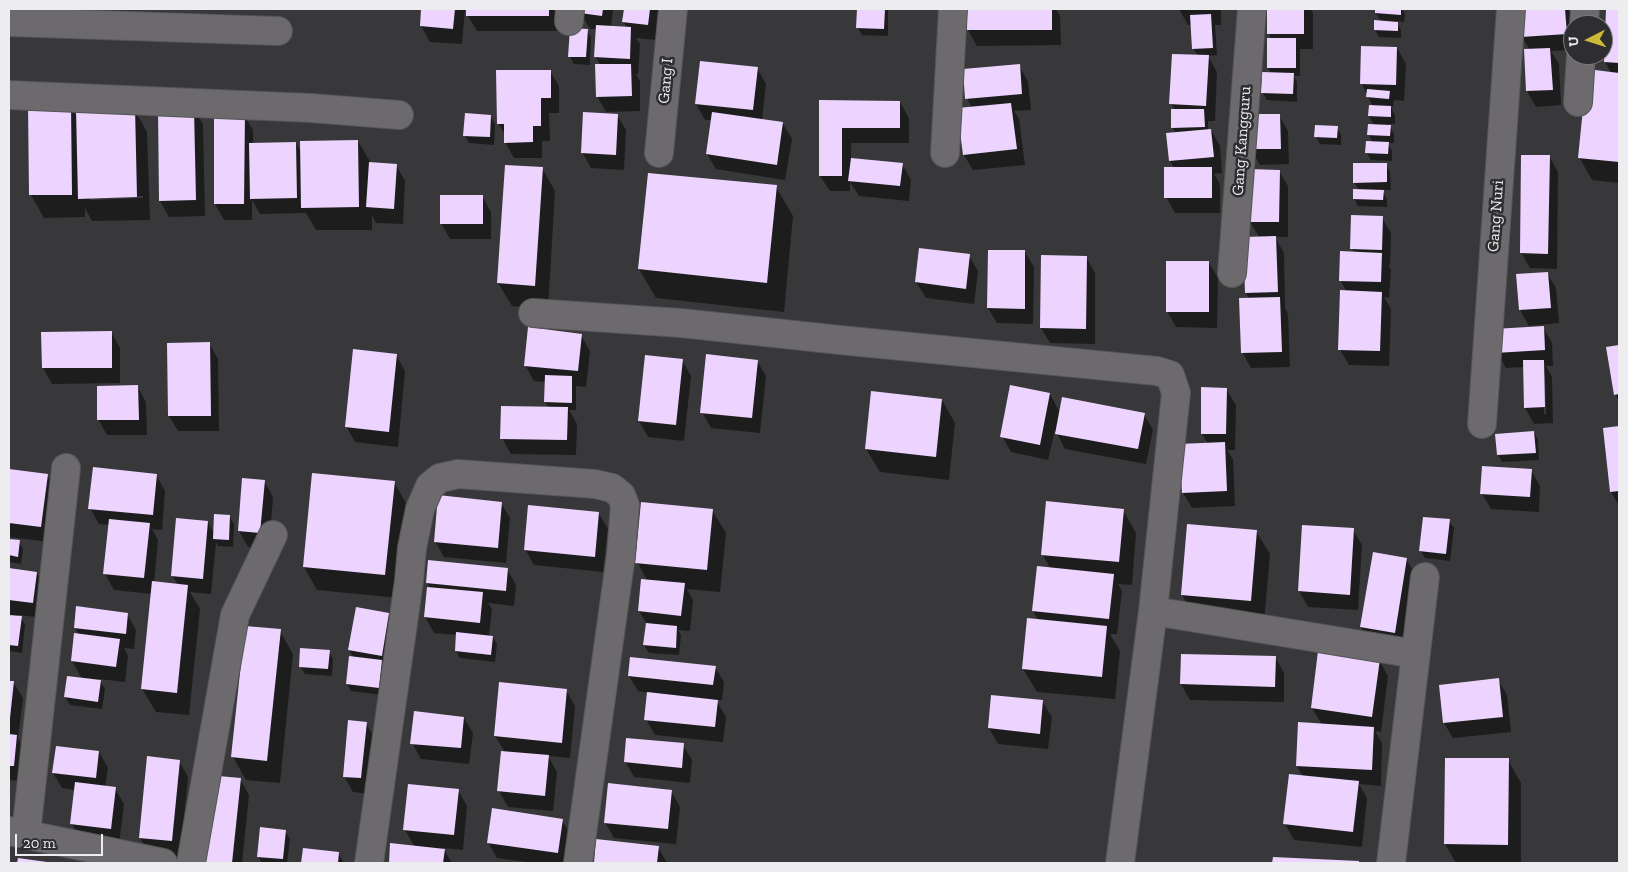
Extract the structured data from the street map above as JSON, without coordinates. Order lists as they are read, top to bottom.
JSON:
{
  "streets": {
    "street": ["Gang I", "Gang Kangguru", "Gang Nuri"]
  },
  "scale_bar": "20 m",
  "north": "left"
}
